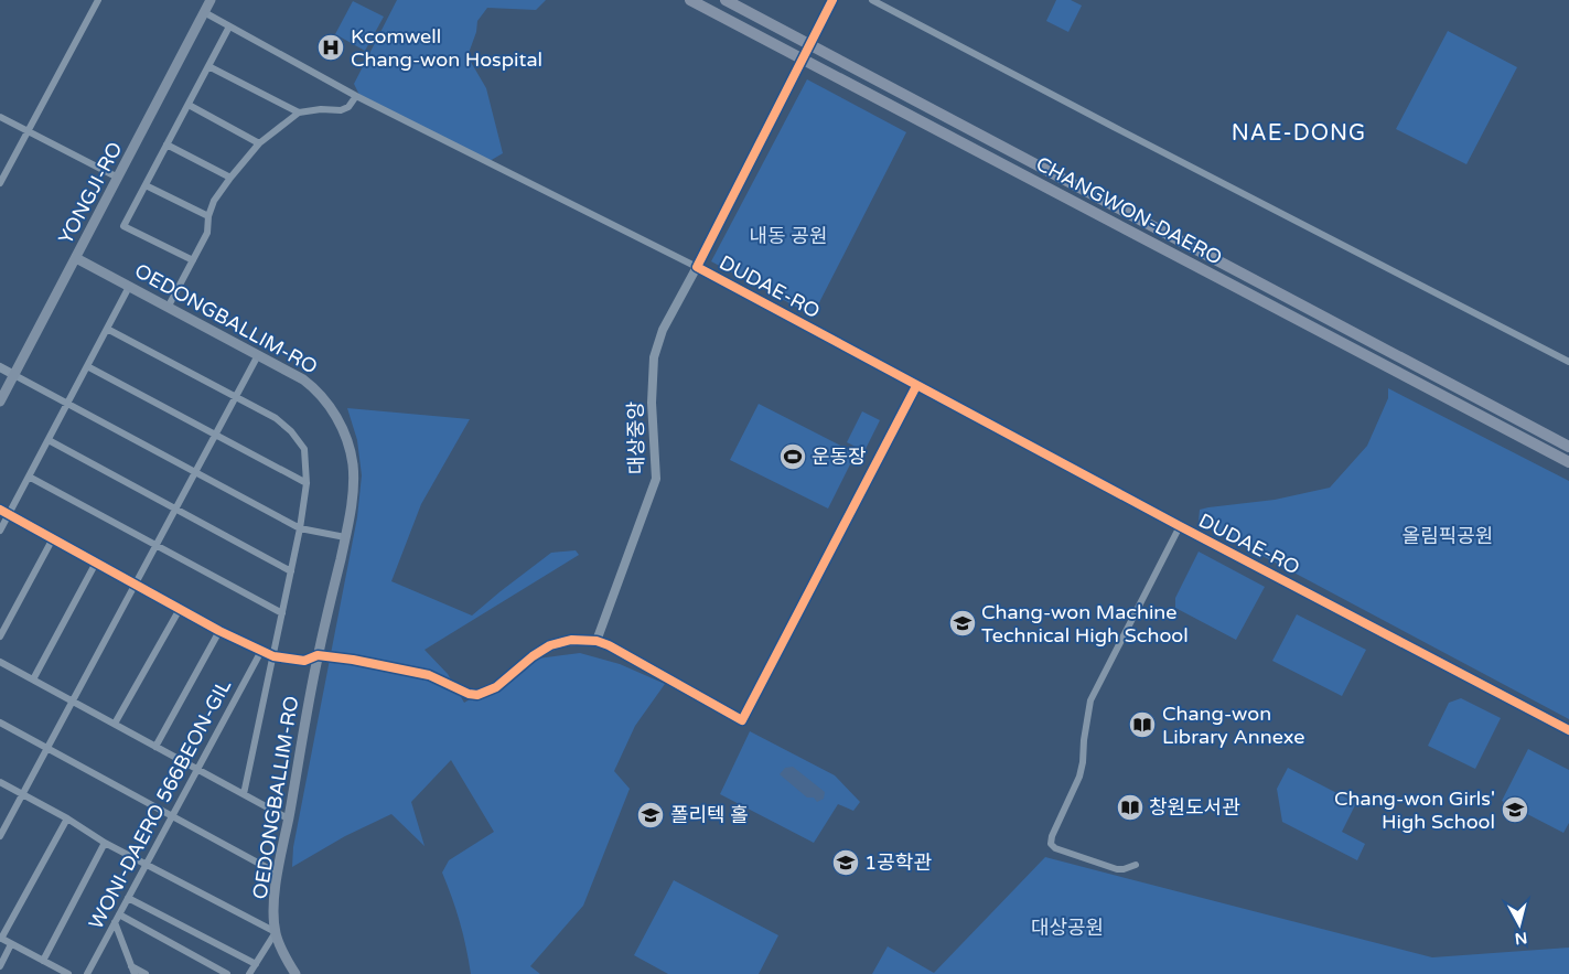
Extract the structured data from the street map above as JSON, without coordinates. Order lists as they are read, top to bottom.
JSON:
{
  "streets": {
    "main road": ["YONGJI-RO", "CHANGWON-DAERO", "OEDONGBALLIM-RO"],
    "street": ["DUDAE-RO", "대상중앙", "WONI-DAERO 566BEON-GIL"]
  },
  "crossings": [
    ["YONGJI-RO", "OEDONGBALLIM-RO"],
    ["CHANGWON-DAERO", "DUDAE-RO"],
    ["DUDAE-RO", "대상중앙"]
  ],
  "districts": ["NAE-DONG"],
  "parks": ["내동 공원", "올림픽공원", "대상공원"],
  "places": {
    "hospital": ["Kcomwell Chang-won Hospital"],
    "sports": ["운동장"],
    "school or university": [
      "Chang-won Machine Technical High School",
      "Chang-won Girls' High School",
      "폴리텍 홀",
      "1공학관"
    ],
    "library": ["Chang-won Library Annexe", "창원도서관"]
  },
  "north": "bottom"
}
